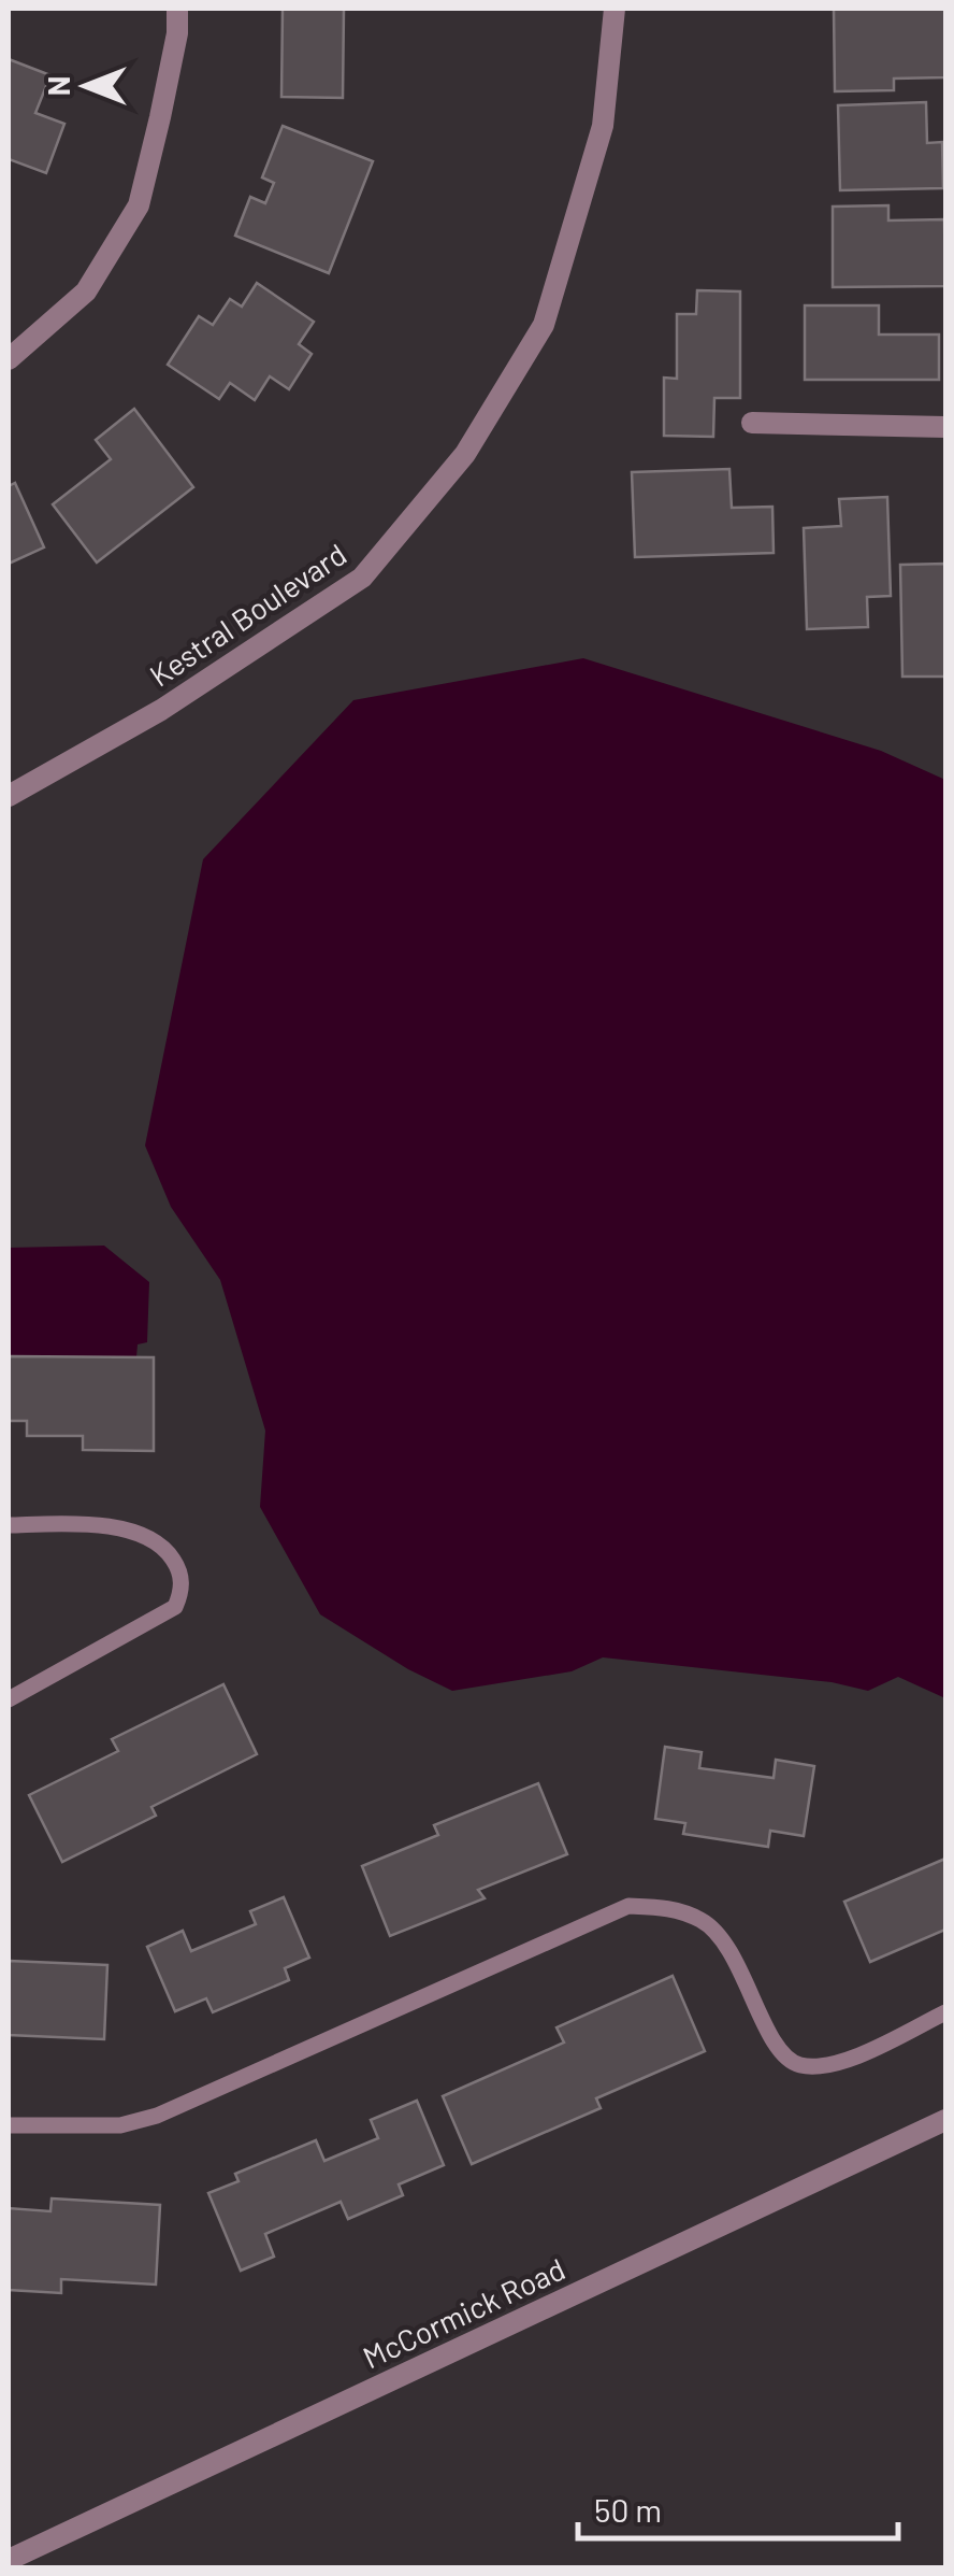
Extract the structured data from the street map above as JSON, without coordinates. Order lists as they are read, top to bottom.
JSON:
{
  "streets": {
    "street": ["Kestral Boulevard", "McCormick Road"]
  },
  "scale_bar": "50 m",
  "north": "left"
}
